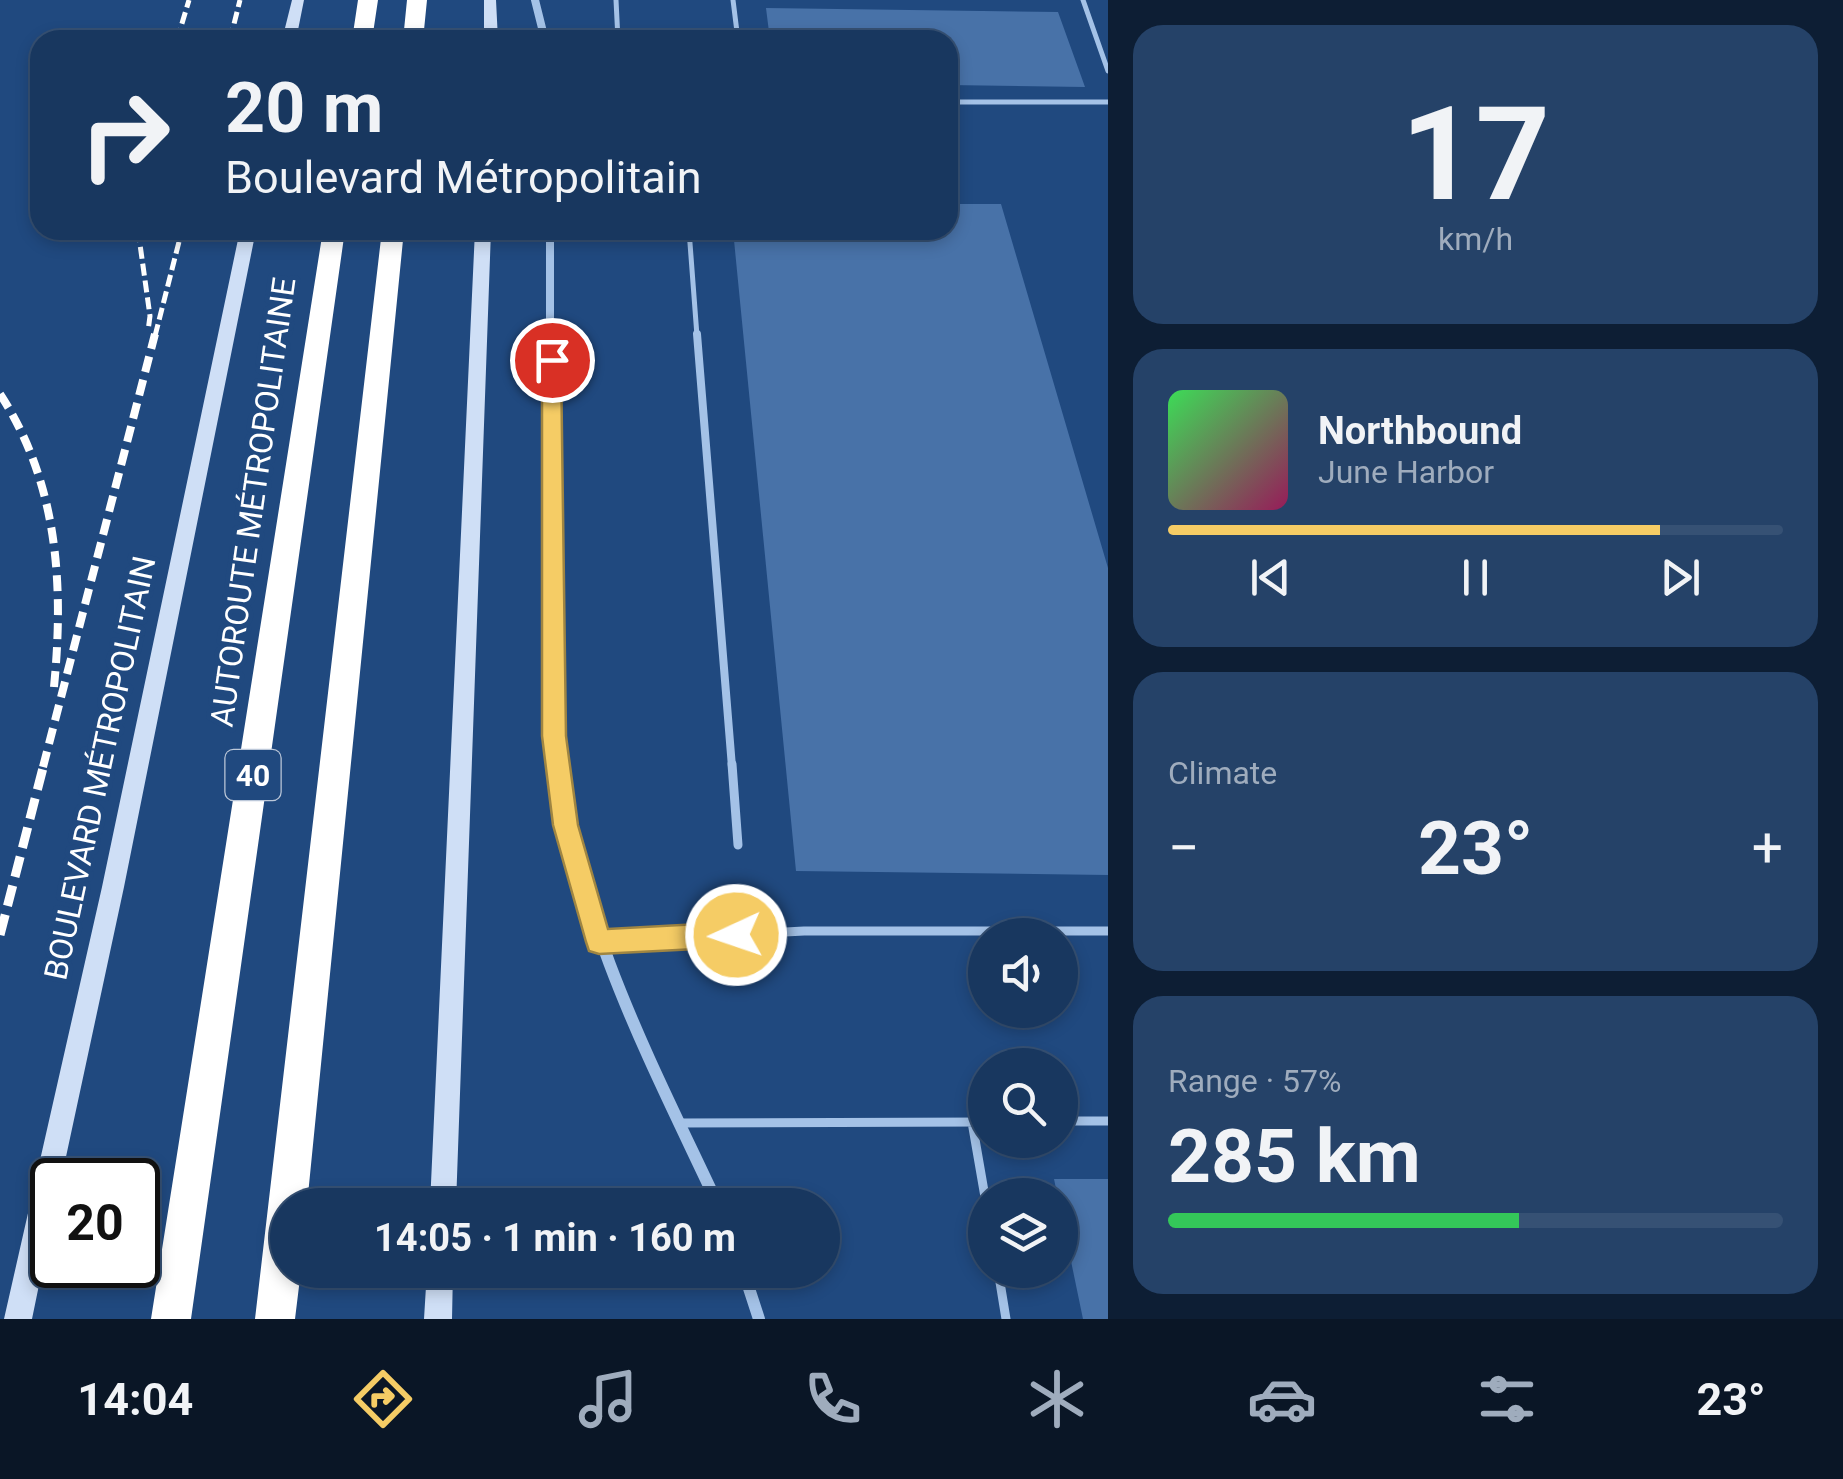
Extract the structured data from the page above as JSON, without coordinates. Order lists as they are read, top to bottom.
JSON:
{
  "streets": {
    "highway": ["AUTOROUTE MÉTROPOLITAINE", "40"],
    "main road": ["BOULEVARD MÉTROPOLITAIN"]
  },
  "page": {
    "tile": [
      ["17", "km/h"],
      "Climate",
      ["Range · 57%", "285 km"]
    ],
    "turn": ["20 m", "Boulevard Métropolitain"],
    "song": ["Northbound", "June Harbor"],
    "heat": ["−", "23°", "+"],
    "limit": "20",
    "trip": "14:05 · 1 min · 160 m",
    "tabs": ["14:04", "23°"]
  }
}
